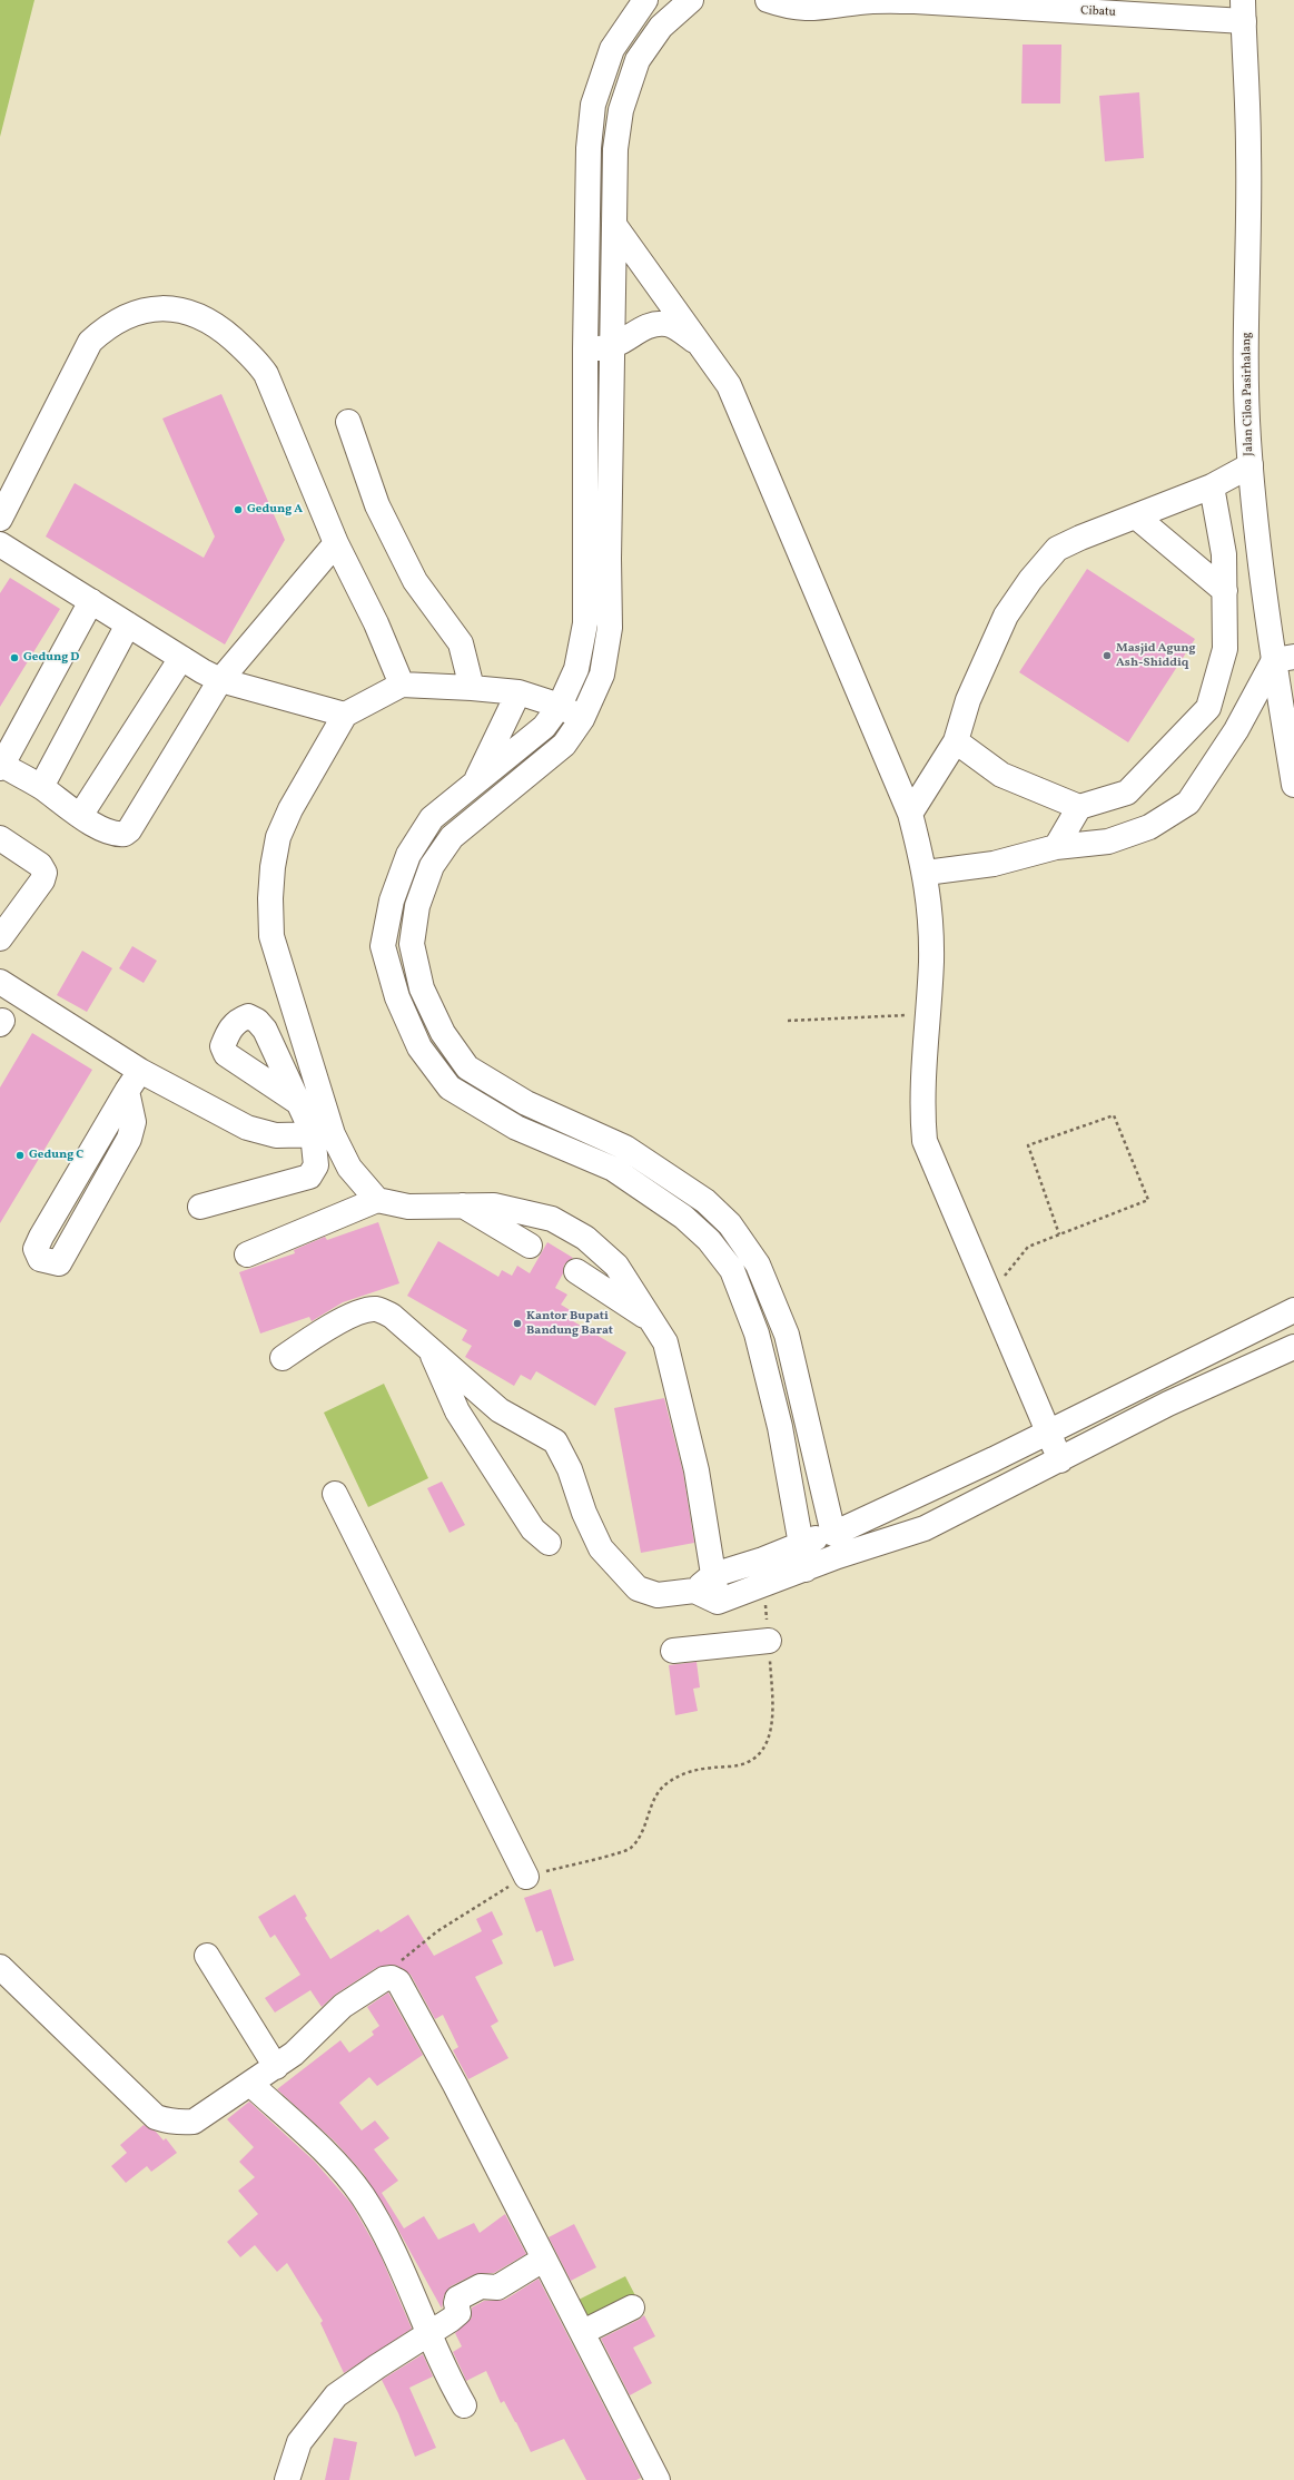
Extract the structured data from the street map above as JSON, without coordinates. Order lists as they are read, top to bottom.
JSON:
{
  "streets": {
    "street": ["Cibatu", "Jalan Ciloa Pasirhalang"]
  },
  "crossings": [
    ["Cibatu", "Jalan Ciloa Pasirhalang"]
  ],
  "places": [
    "Gedung A",
    "Masjid Agung Ash-Shiddiq",
    "Gedung D",
    "Gedung C",
    "Kantor Bupati Bandung Barat"
  ]
}
